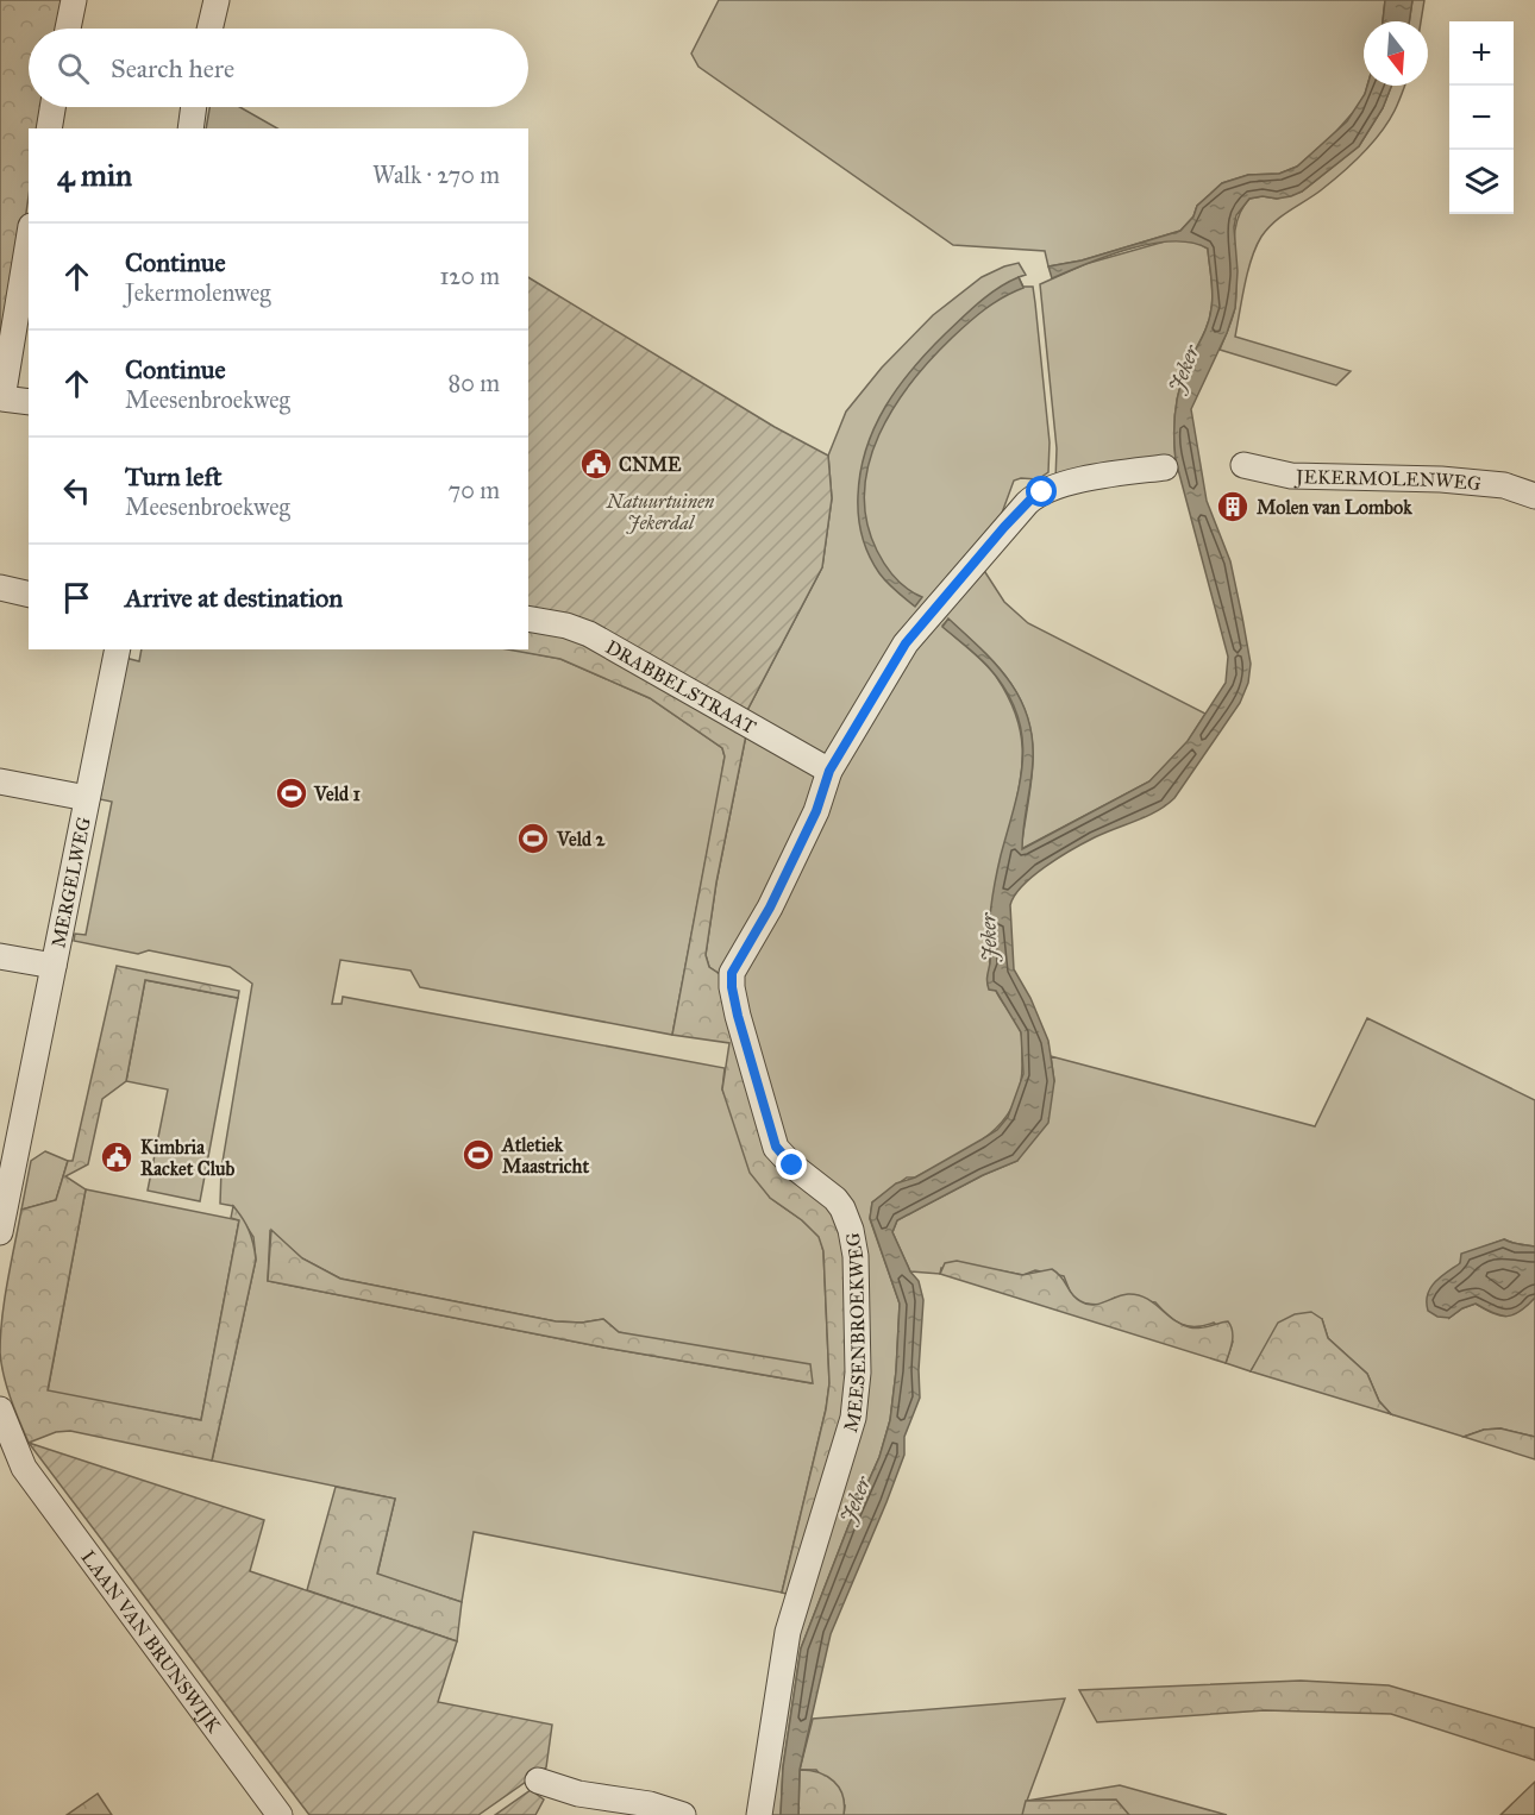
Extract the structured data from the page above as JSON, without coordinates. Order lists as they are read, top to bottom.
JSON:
{
  "streets": {
    "street": [
      "JEKERMOLENWEG",
      "DRABBELSTRAAT",
      "MERGELWEG",
      "MEESENBROEKWEG",
      "LAAN VAN BRUNSWIJK"
    ]
  },
  "crossings": [
    ["DRABBELSTRAAT", "MEESENBROEKWEG"]
  ],
  "water": ["Jeker"],
  "parks": ["Natuurtuinen Jekerdal"],
  "places": {
    "public building": ["CNME", "Kimbria Racket Club"],
    "building": ["Molen van Lombok"],
    "sports": ["Veld 1", "Veld 2", "Atletiek Maastricht"]
  },
  "north": "bottom",
  "page": {
    "map_buttons": ["+", "−"],
    "search": "Search here",
    "heading": ["4 min", "Walk · 270 m"],
    "list": [
      ["Continue", "Jekermolenweg", "120 m"],
      ["Continue", "Meesenbroekweg", "80 m"],
      ["Turn left", "Meesenbroekweg", "70 m"],
      "Arrive at destination"
    ]
  }
}
